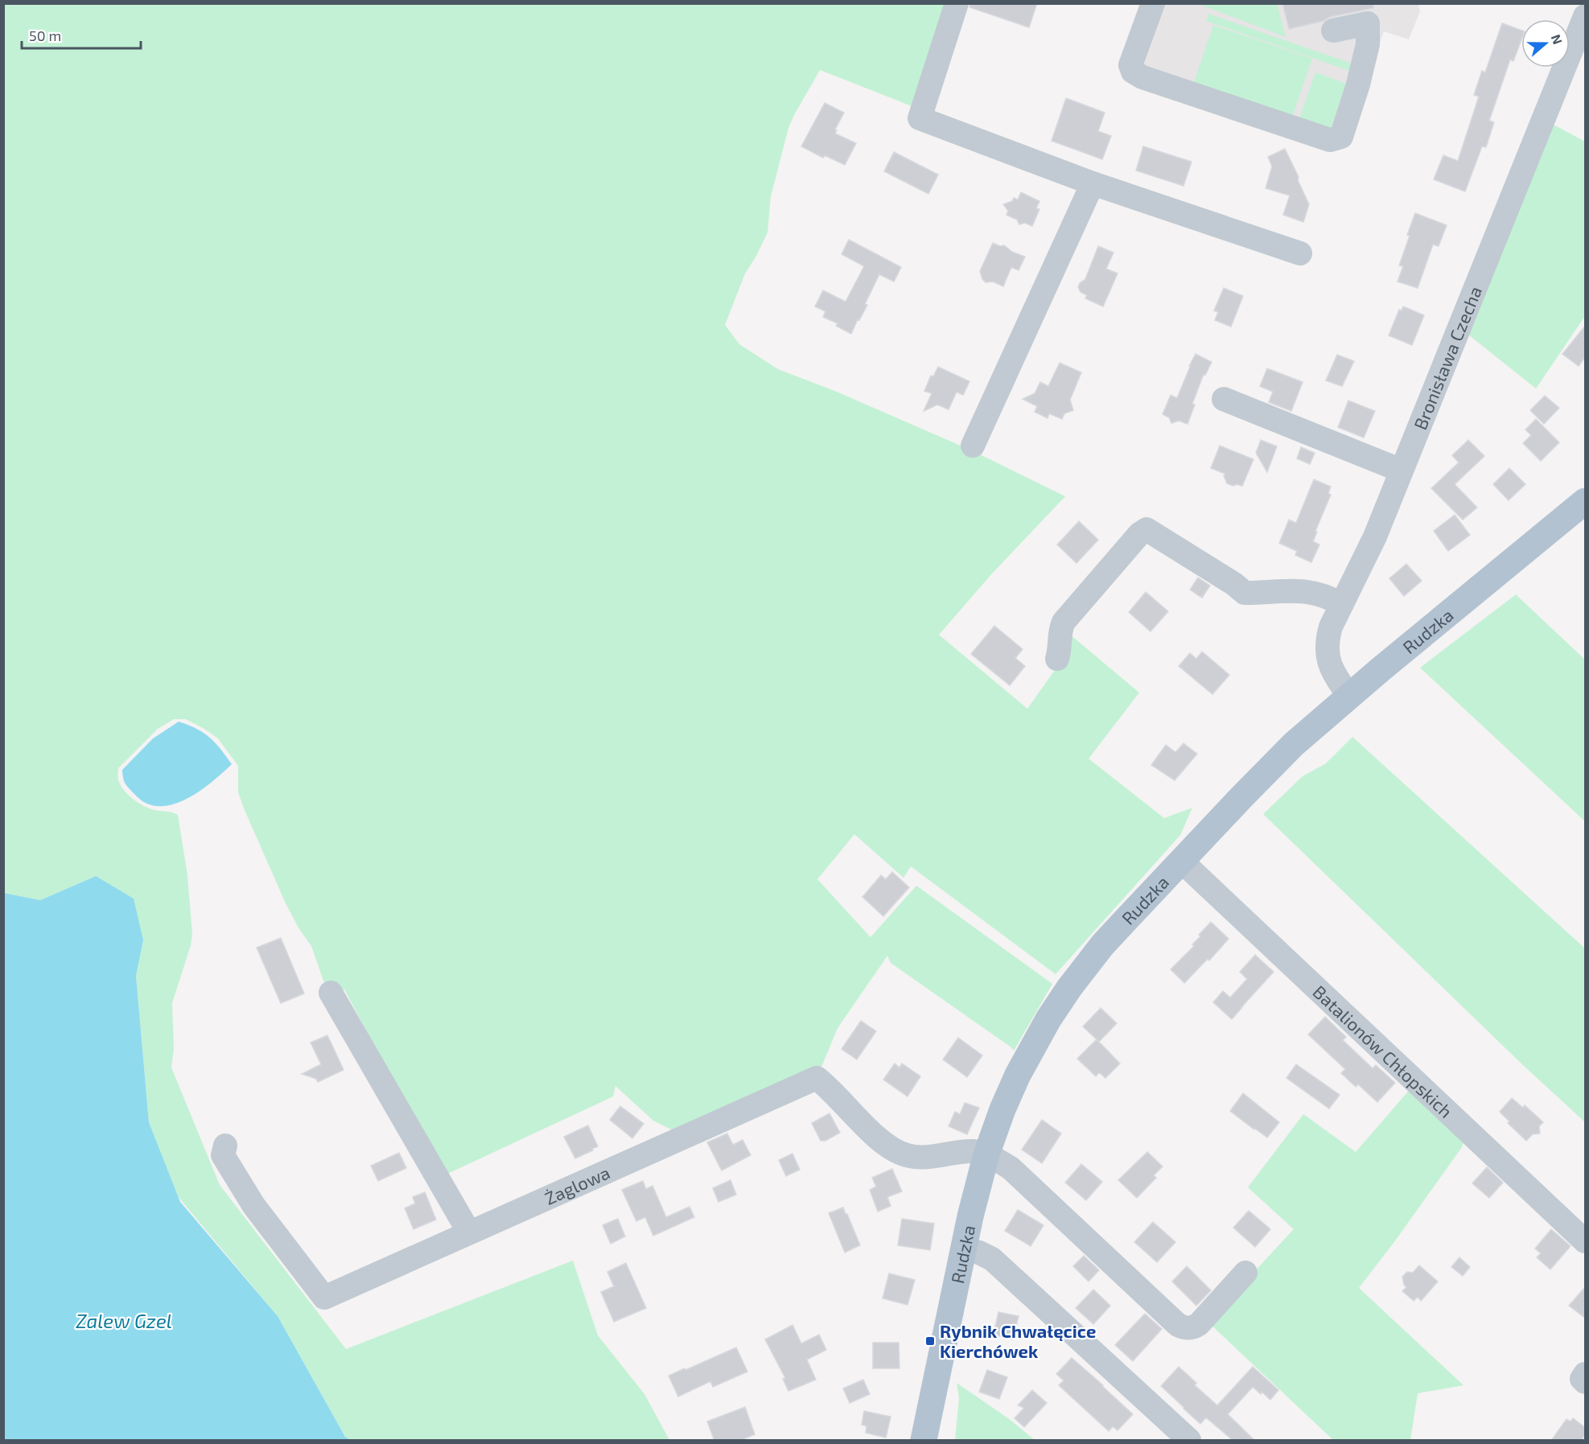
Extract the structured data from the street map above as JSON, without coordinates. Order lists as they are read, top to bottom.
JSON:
{
  "streets": {
    "main road": ["Rudzka"],
    "street": ["Bronisława Czecha", "Batalionów Chłopskich", "Żaglowa"]
  },
  "crossings": [
    ["Bronisława Czecha", "Rudzka"],
    ["Rudzka", "Batalionów Chłopskich"],
    ["Rudzka", "Żaglowa"]
  ],
  "water": ["Zalew Gzel"],
  "places": {
    "transit": ["Rybnik Chwałęcice Kierchówek"]
  },
  "scale_bar": "50 m",
  "north": "right"
}
